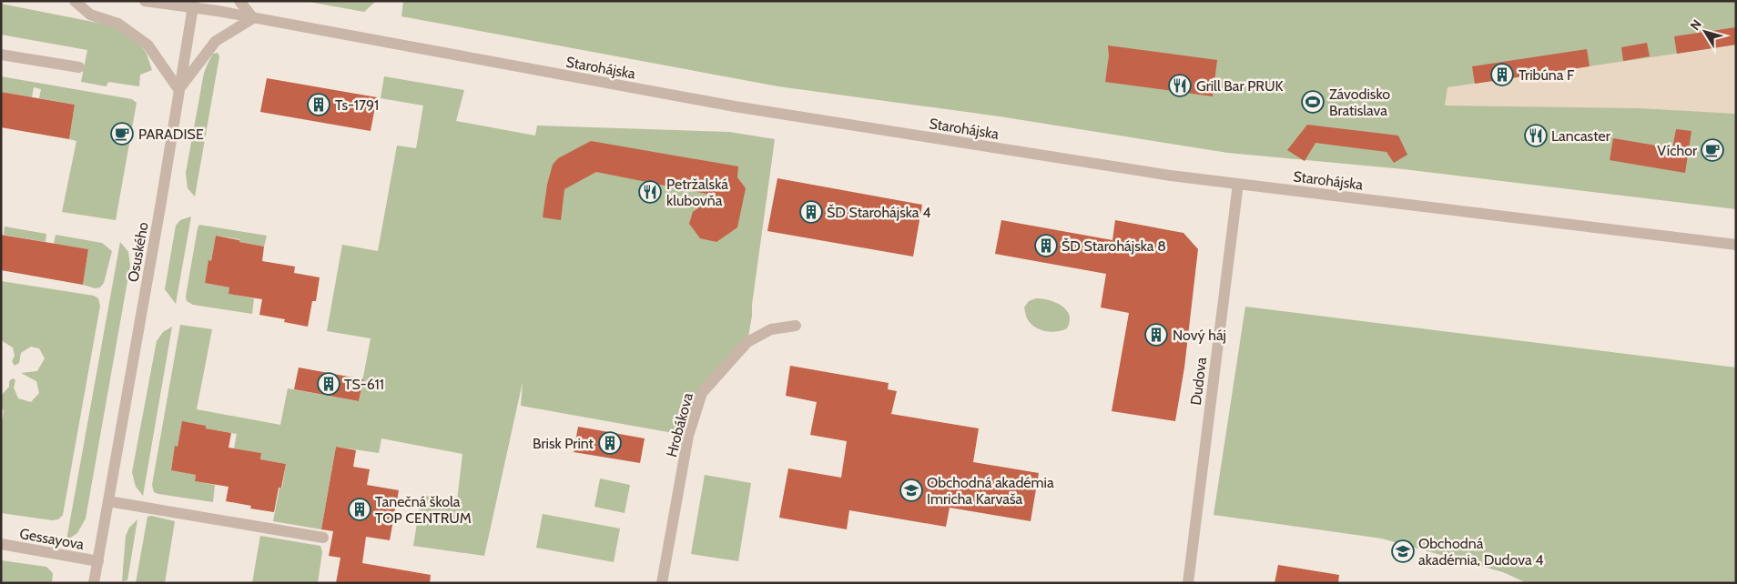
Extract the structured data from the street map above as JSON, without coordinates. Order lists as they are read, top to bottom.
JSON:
{
  "streets": {
    "street": [
      "Starohájska",
      "Osuského",
      "Dudova",
      "Hrobákova",
      "Gessayova"
    ]
  },
  "crossings": [
    ["Starohájska", "Osuského"],
    ["Starohájska", "Dudova"],
    ["Osuského", "Gessayova"]
  ],
  "places": {
    "building": [
      "Tribúna F",
      "Ts-1791",
      "ŠD Starohájska 4",
      "ŠD Starohájska 8",
      "Nový háj",
      "TS-611",
      "Brisk Print",
      "Tanečná škola TOP CENTRUM"
    ],
    "restaurant": ["Grill Bar PRUK", "Lancaster", "Petržalská klubovňa"],
    "sports": ["Závodisko Bratislava"],
    "cafe": ["PARADISE", "Víchor"],
    "school or university": ["Obchodná akadémia Imricha Karvaša", "Obchodná akadémia, Dudova 4"]
  },
  "north": "top left"
}
